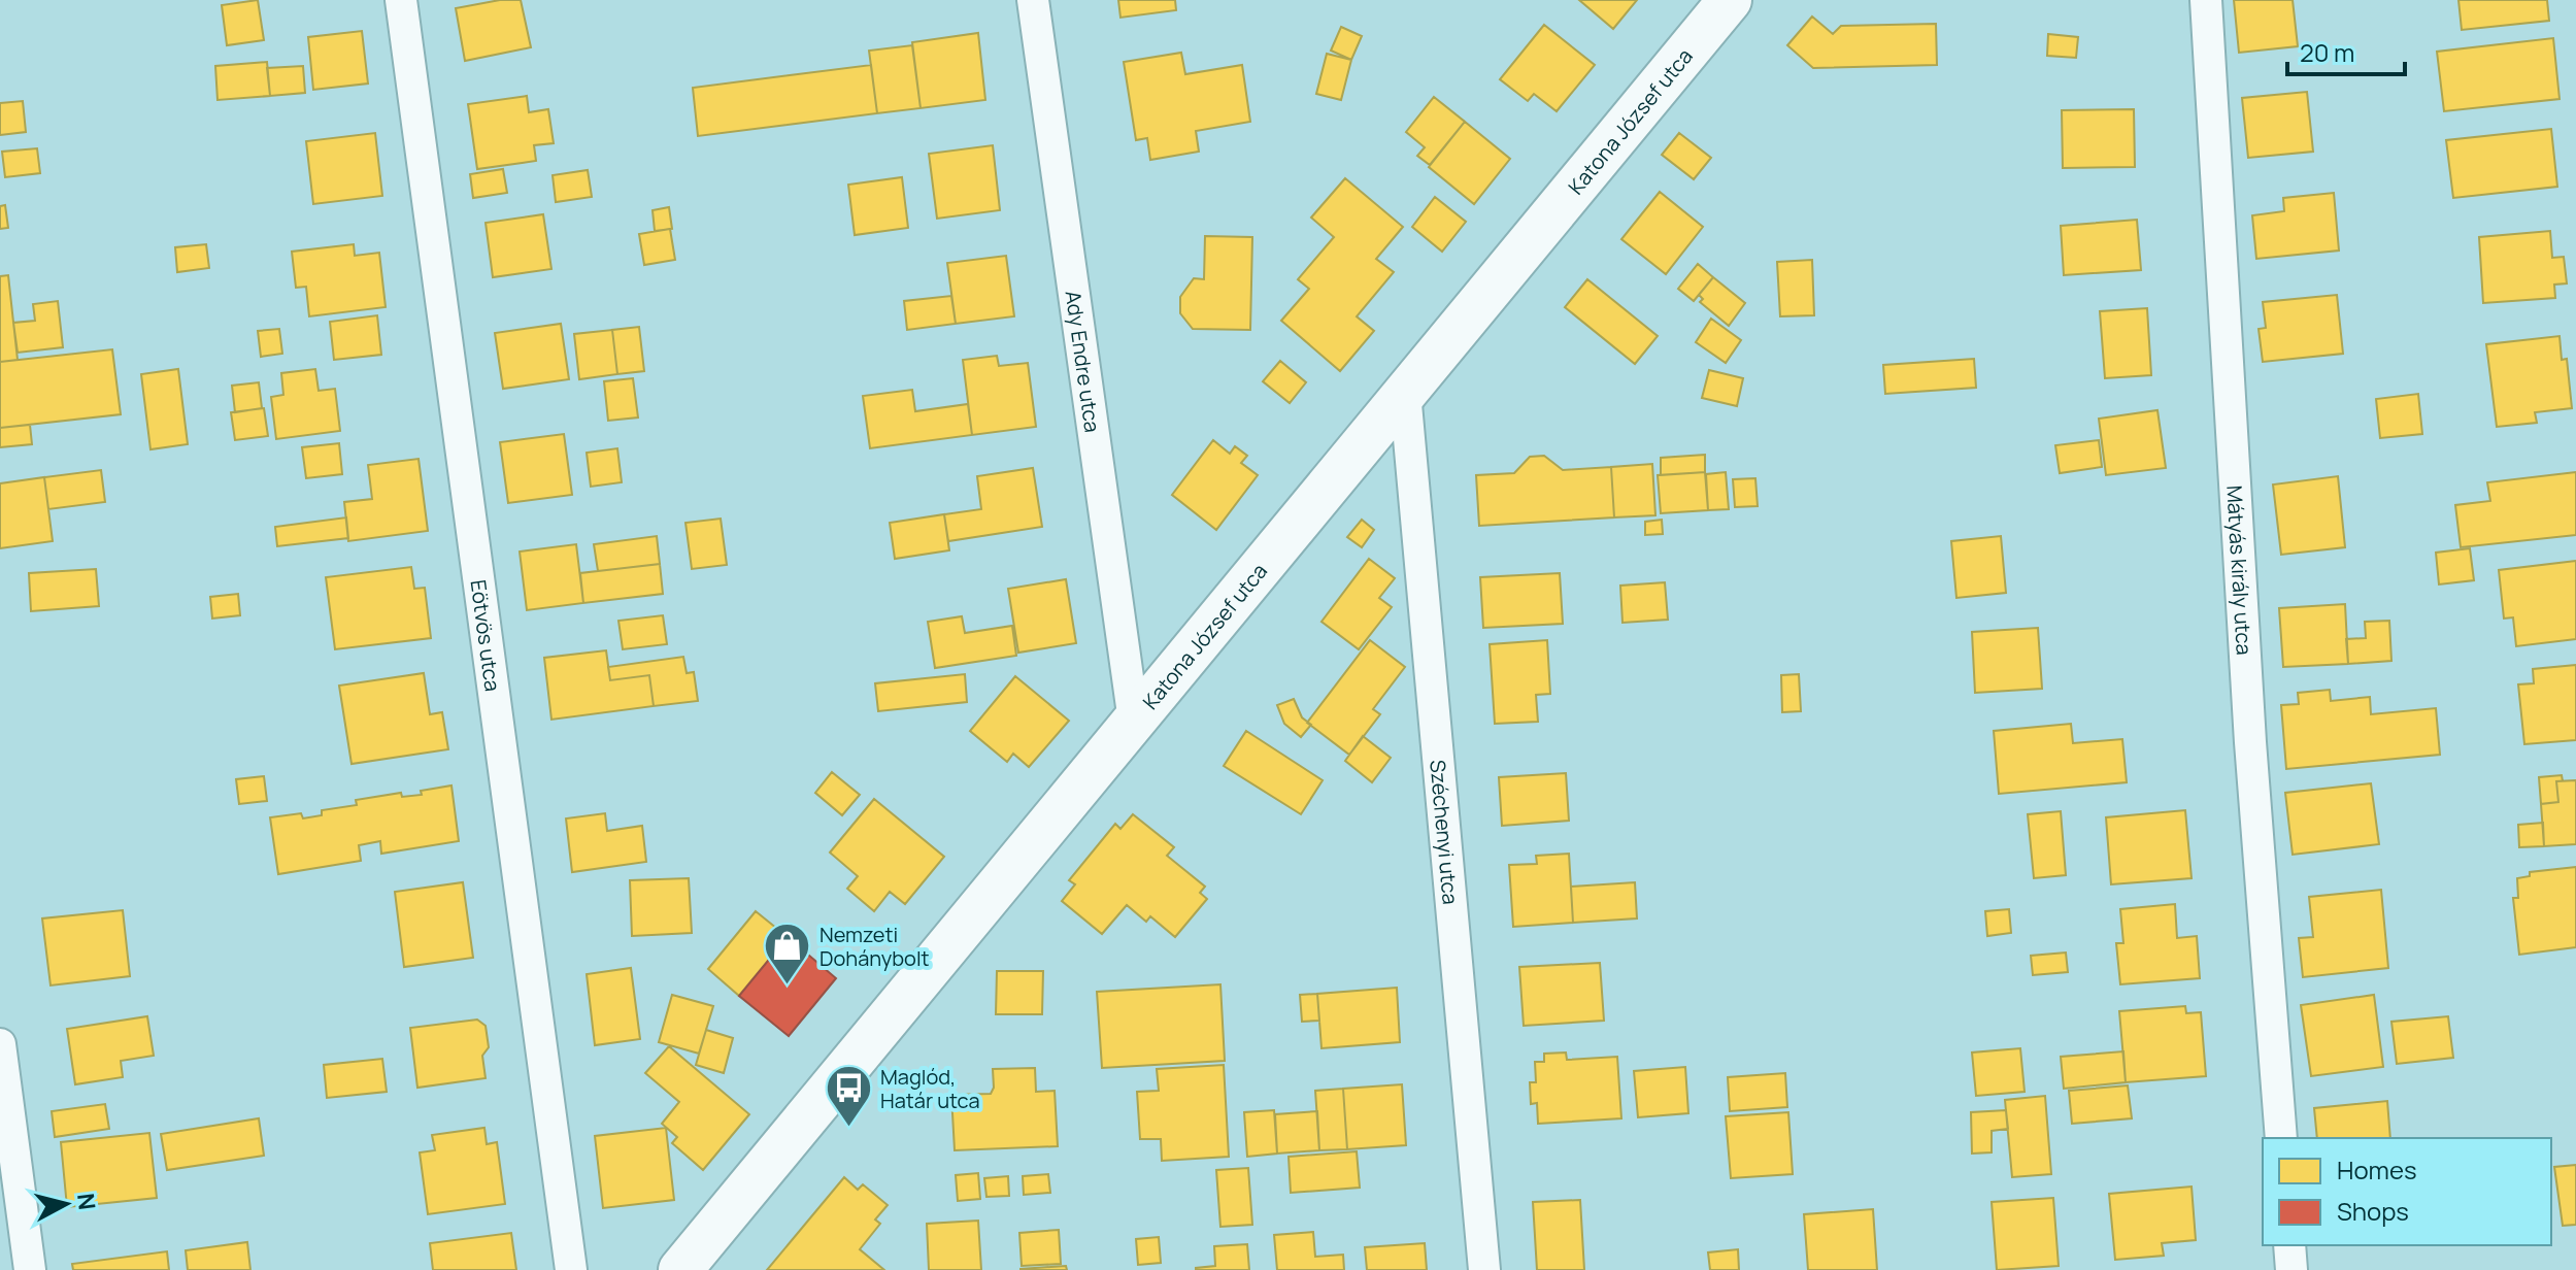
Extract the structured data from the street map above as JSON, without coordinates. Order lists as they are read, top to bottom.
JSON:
{
  "streets": {
    "main road": ["Katona József utca"],
    "street": [
      "Ady Endre utca",
      "Mátyás király utca",
      "Eötvös utca",
      "Széchenyi utca"
    ]
  },
  "crossings": [
    ["Katona József utca", "Ady Endre utca"],
    ["Katona József utca", "Széchenyi utca"]
  ],
  "places": {
    "shop": ["Nemzeti Dohánybolt"],
    "bus stop": ["Maglód, Határ utca"]
  },
  "legend": ["Homes", "Shops"],
  "scale_bar": "20 m",
  "north": "right"
}
